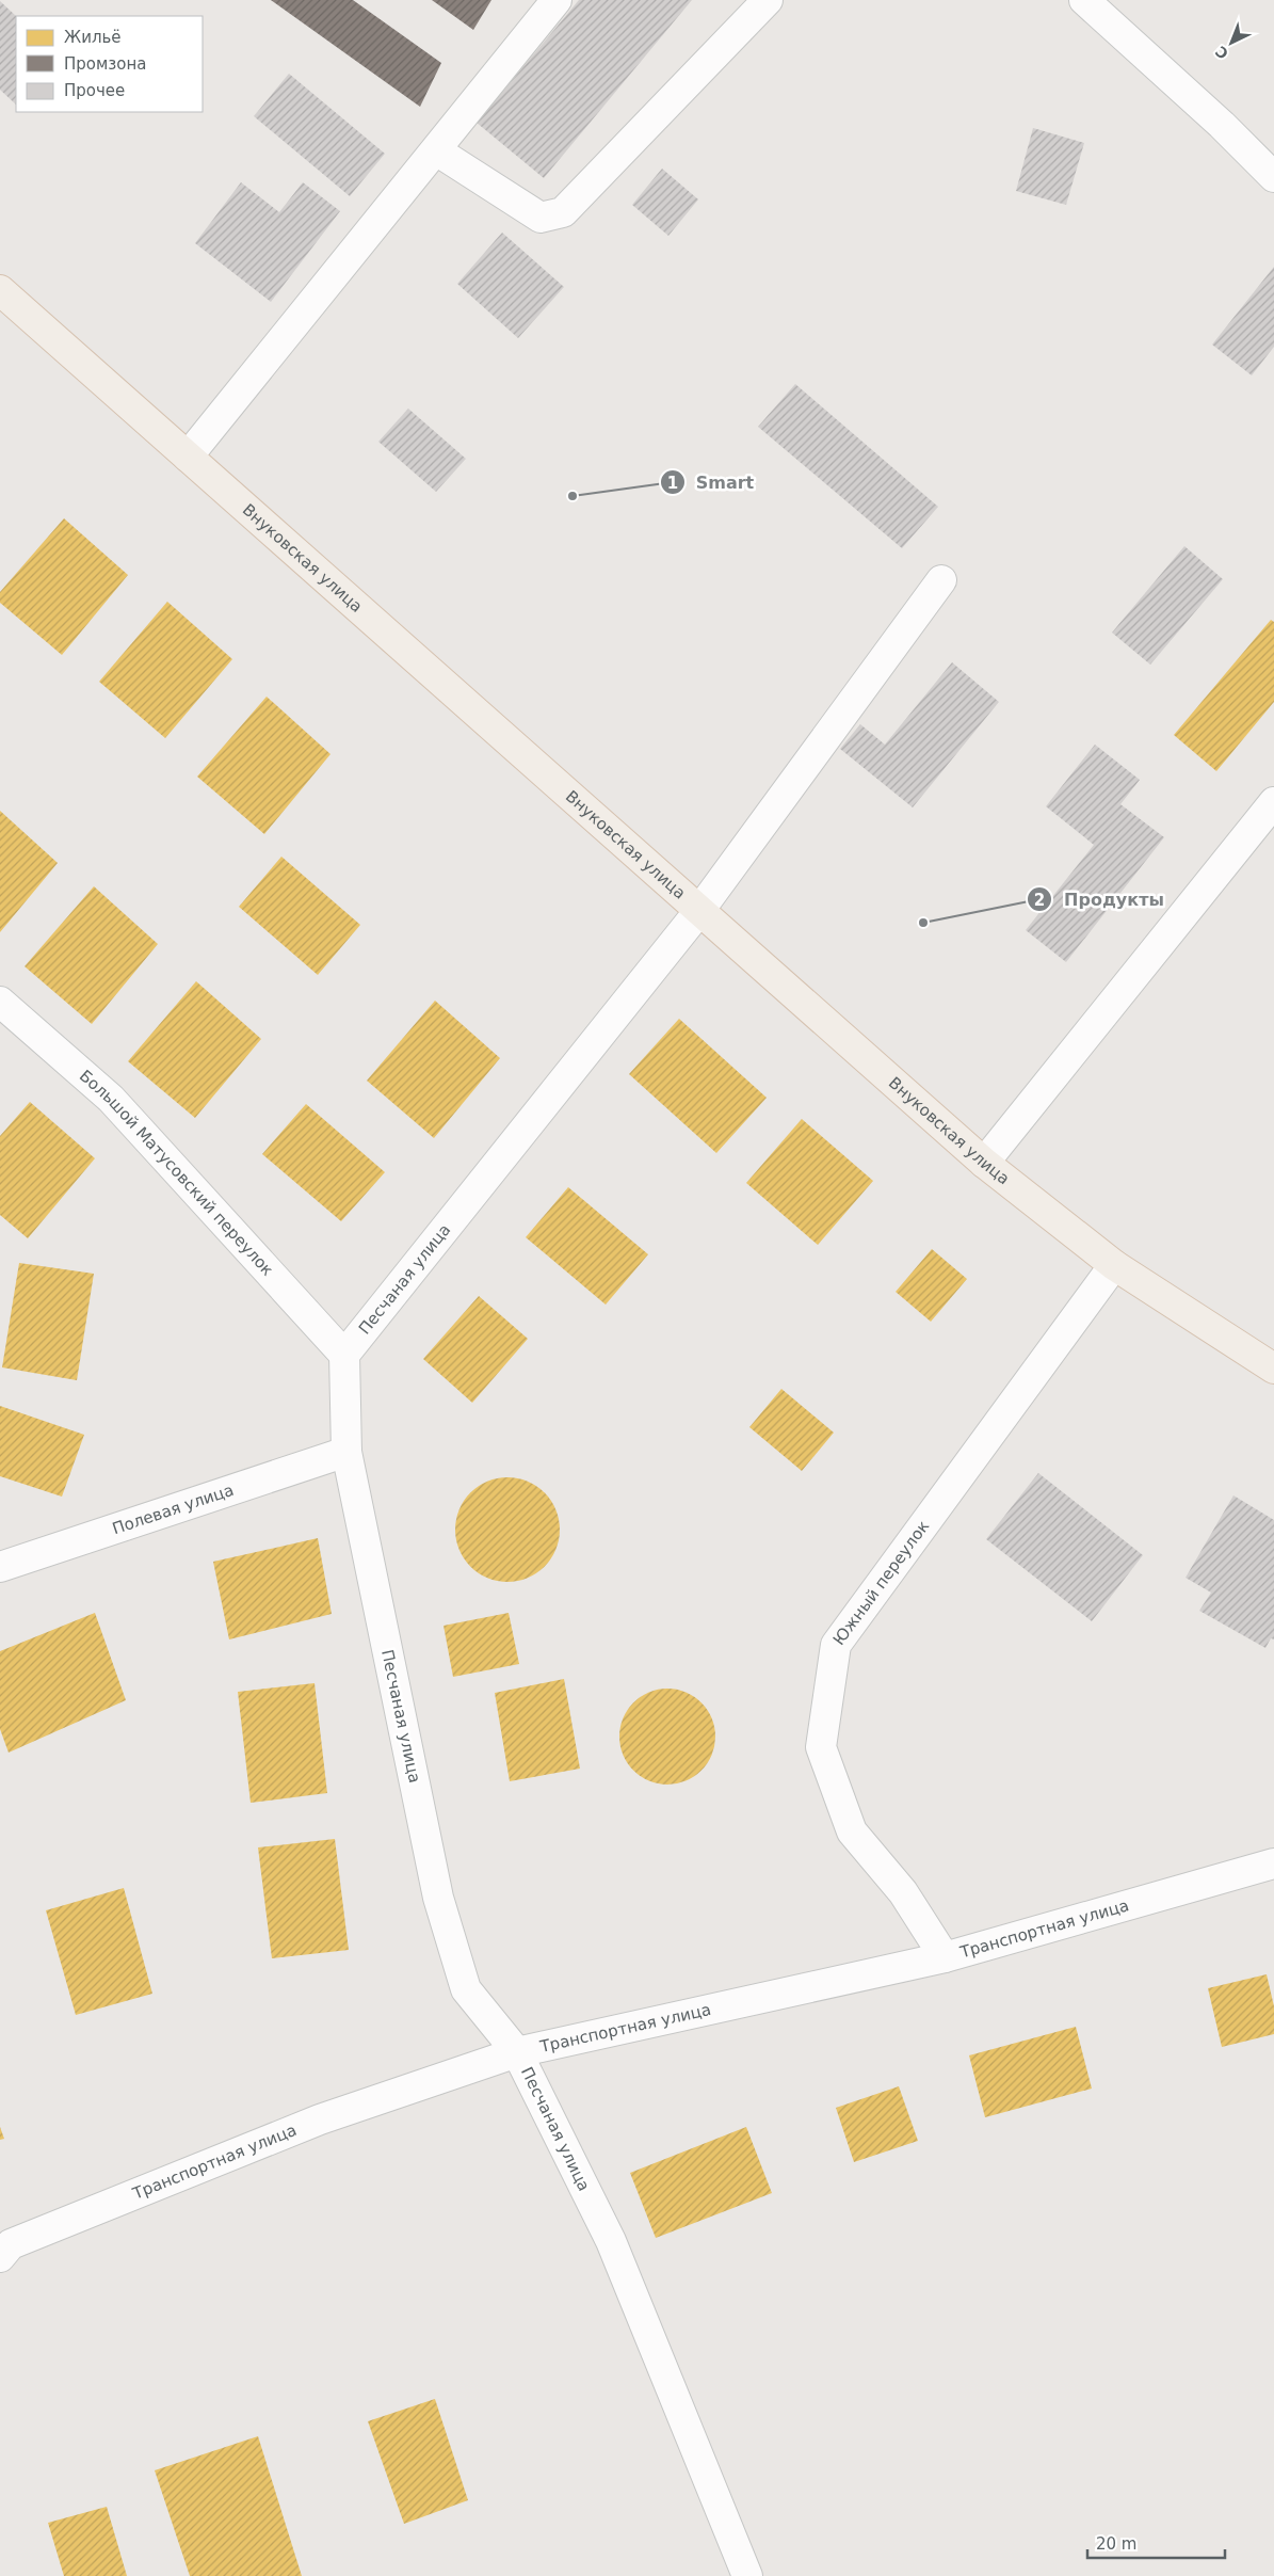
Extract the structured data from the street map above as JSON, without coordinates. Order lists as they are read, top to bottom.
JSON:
{
  "streets": {
    "main road": ["Внуковская улица"],
    "street": [
      "Большой Матусовский переулок",
      "Песчаная улица",
      "Полевая улица",
      "Южный переулок",
      "Транспортная улица"
    ]
  },
  "crossings": [
    ["Внуковская улица", "Песчаная улица"],
    ["Внуковская улица", "Южный переулок"],
    ["Большой Матусовский переулок", "Песчаная улица"],
    ["Песчаная улица", "Полевая улица"],
    ["Песчаная улица", "Транспортная улица"],
    ["Южный переулок", "Транспортная улица"]
  ],
  "places": ["Smart", "Продукты"],
  "legend": ["Жильё", "Промзона", "Прочее"],
  "scale_bar": "20 m",
  "north": "bottom left"
}
